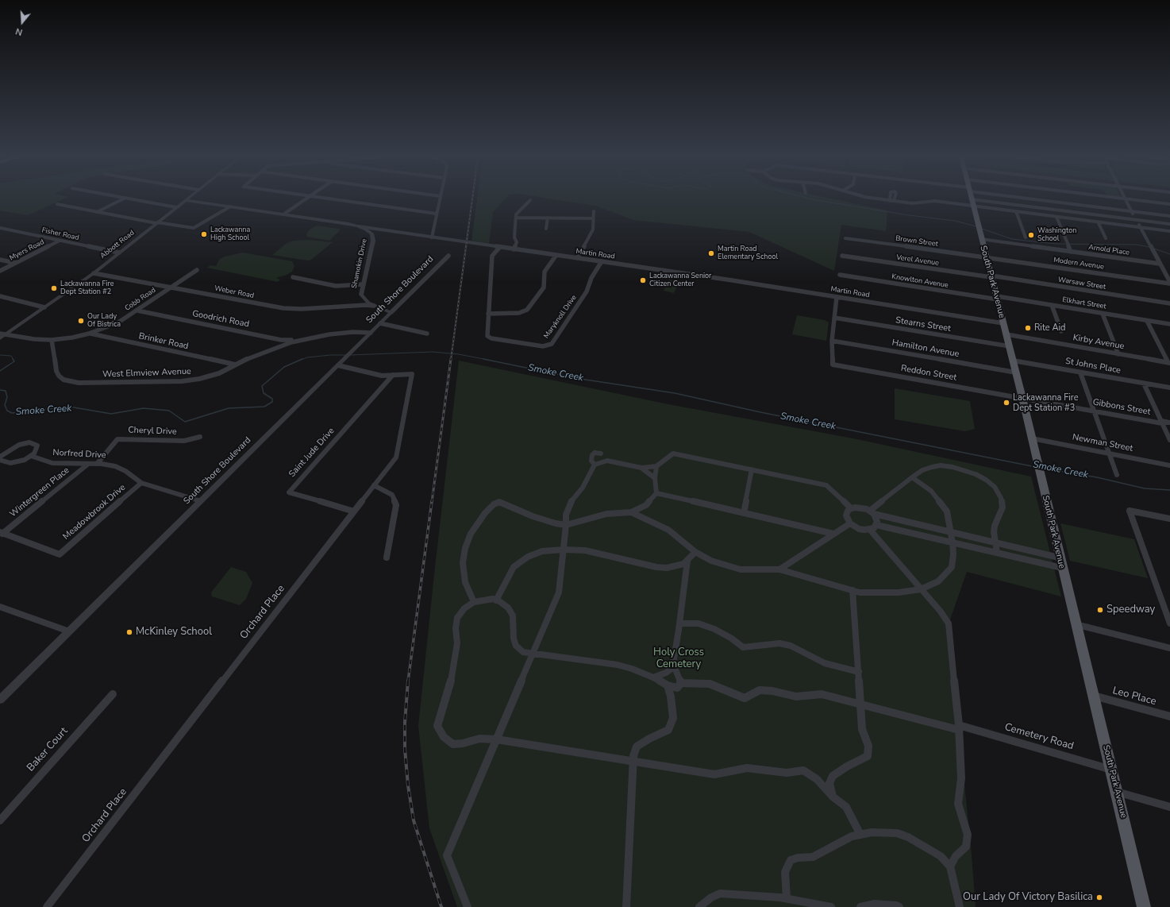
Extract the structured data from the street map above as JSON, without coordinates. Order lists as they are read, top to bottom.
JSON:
{
  "streets": {
    "main road": ["South Park Avenue"],
    "street": [
      "Fisher Road",
      "Brown Street",
      "Abbott Road",
      "Myers Road",
      "Arnold Place",
      "Martin Road",
      "Verel Avenue",
      "Shamokin Drive",
      "Modern Avenue",
      "Knowlton Avenue",
      "Warsaw Street",
      "South Shore Boulevard",
      "Weber Road",
      "Cobb Road",
      "Elkhart Street",
      "Maryknoll Drive",
      "Goodrich Road",
      "Stearns Street",
      "Brinker Road",
      "Kirby Avenue",
      "Hamilton Avenue",
      "St Johns Place",
      "West Elmview Avenue",
      "Reddon Street",
      "Gibbons Street",
      "Cheryl Drive",
      "Newman Street",
      "Saint Jude Drive",
      "Norfred Drive",
      "Wintergreen Place",
      "Meadowbrook Drive",
      "Orchard Place",
      "Leo Place",
      "Cemetery Road",
      "Baker Court"
    ]
  },
  "crossings": [
    ["Fisher Road", "Abbott Road"],
    ["Fisher Road", "Myers Road"],
    ["Brown Street", "Modern Avenue"],
    ["Brown Street", "South Park Avenue"],
    ["Abbott Road", "Martin Road"],
    ["Abbott Road", "Weber Road"],
    ["Arnold Place", "South Park Avenue"],
    ["Martin Road", "Shamokin Drive"],
    ["Martin Road", "South Park Avenue"],
    ["Martin Road", "Maryknoll Drive"],
    ["Verel Avenue", "South Park Avenue"],
    ["Verel Avenue", "Warsaw Street"],
    ["Shamokin Drive", "South Shore Boulevard"],
    ["Shamokin Drive", "Weber Road"],
    ["Modern Avenue", "South Park Avenue"],
    ["Knowlton Avenue", "South Park Avenue"],
    ["Knowlton Avenue", "Elkhart Street"],
    ["South Park Avenue", "Warsaw Street"],
    ["South Park Avenue", "Elkhart Street"],
    ["South Park Avenue", "Stearns Street"],
    ["South Park Avenue", "Kirby Avenue"],
    ["South Park Avenue", "Hamilton Avenue"],
    ["South Park Avenue", "St Johns Place"],
    ["South Park Avenue", "Reddon Street"],
    ["South Park Avenue", "Gibbons Street"],
    ["South Park Avenue", "Newman Street"],
    ["South Park Avenue", "Leo Place"],
    ["South Park Avenue", "Cemetery Road"],
    ["South Shore Boulevard", "West Elmview Avenue"],
    ["South Shore Boulevard", "Orchard Place"],
    ["Weber Road", "Cobb Road"],
    ["Cobb Road", "Goodrich Road"],
    ["Cobb Road", "Brinker Road"],
    ["Cobb Road", "West Elmview Avenue"],
    ["Goodrich Road", "West Elmview Avenue"],
    ["Brinker Road", "West Elmview Avenue"],
    ["Hamilton Avenue", "Reddon Street"],
    ["Reddon Street", "Gibbons Street"],
    ["Cheryl Drive", "Norfred Drive"],
    ["Saint Jude Drive", "Orchard Place"],
    ["Norfred Drive", "Wintergreen Place"],
    ["Norfred Drive", "Meadowbrook Drive"],
    ["Wintergreen Place", "Meadowbrook Drive"]
  ],
  "water": ["Smoke Creek"],
  "parks": ["Holy Cross Cemetery"],
  "places": [
    "Lackawanna High School",
    "Washington School",
    "Martin Road Elementary School",
    "Lackawanna Senior Citizen Center",
    "Lackawanna Fire Dept Station #2",
    "Our Lady Of Bistrica",
    "Rite Aid",
    "Lackawanna Fire Dept Station #3",
    "Speedway",
    "McKinley School",
    "Our Lady Of Victory Basilica"
  ],
  "north": "bottom"
}
